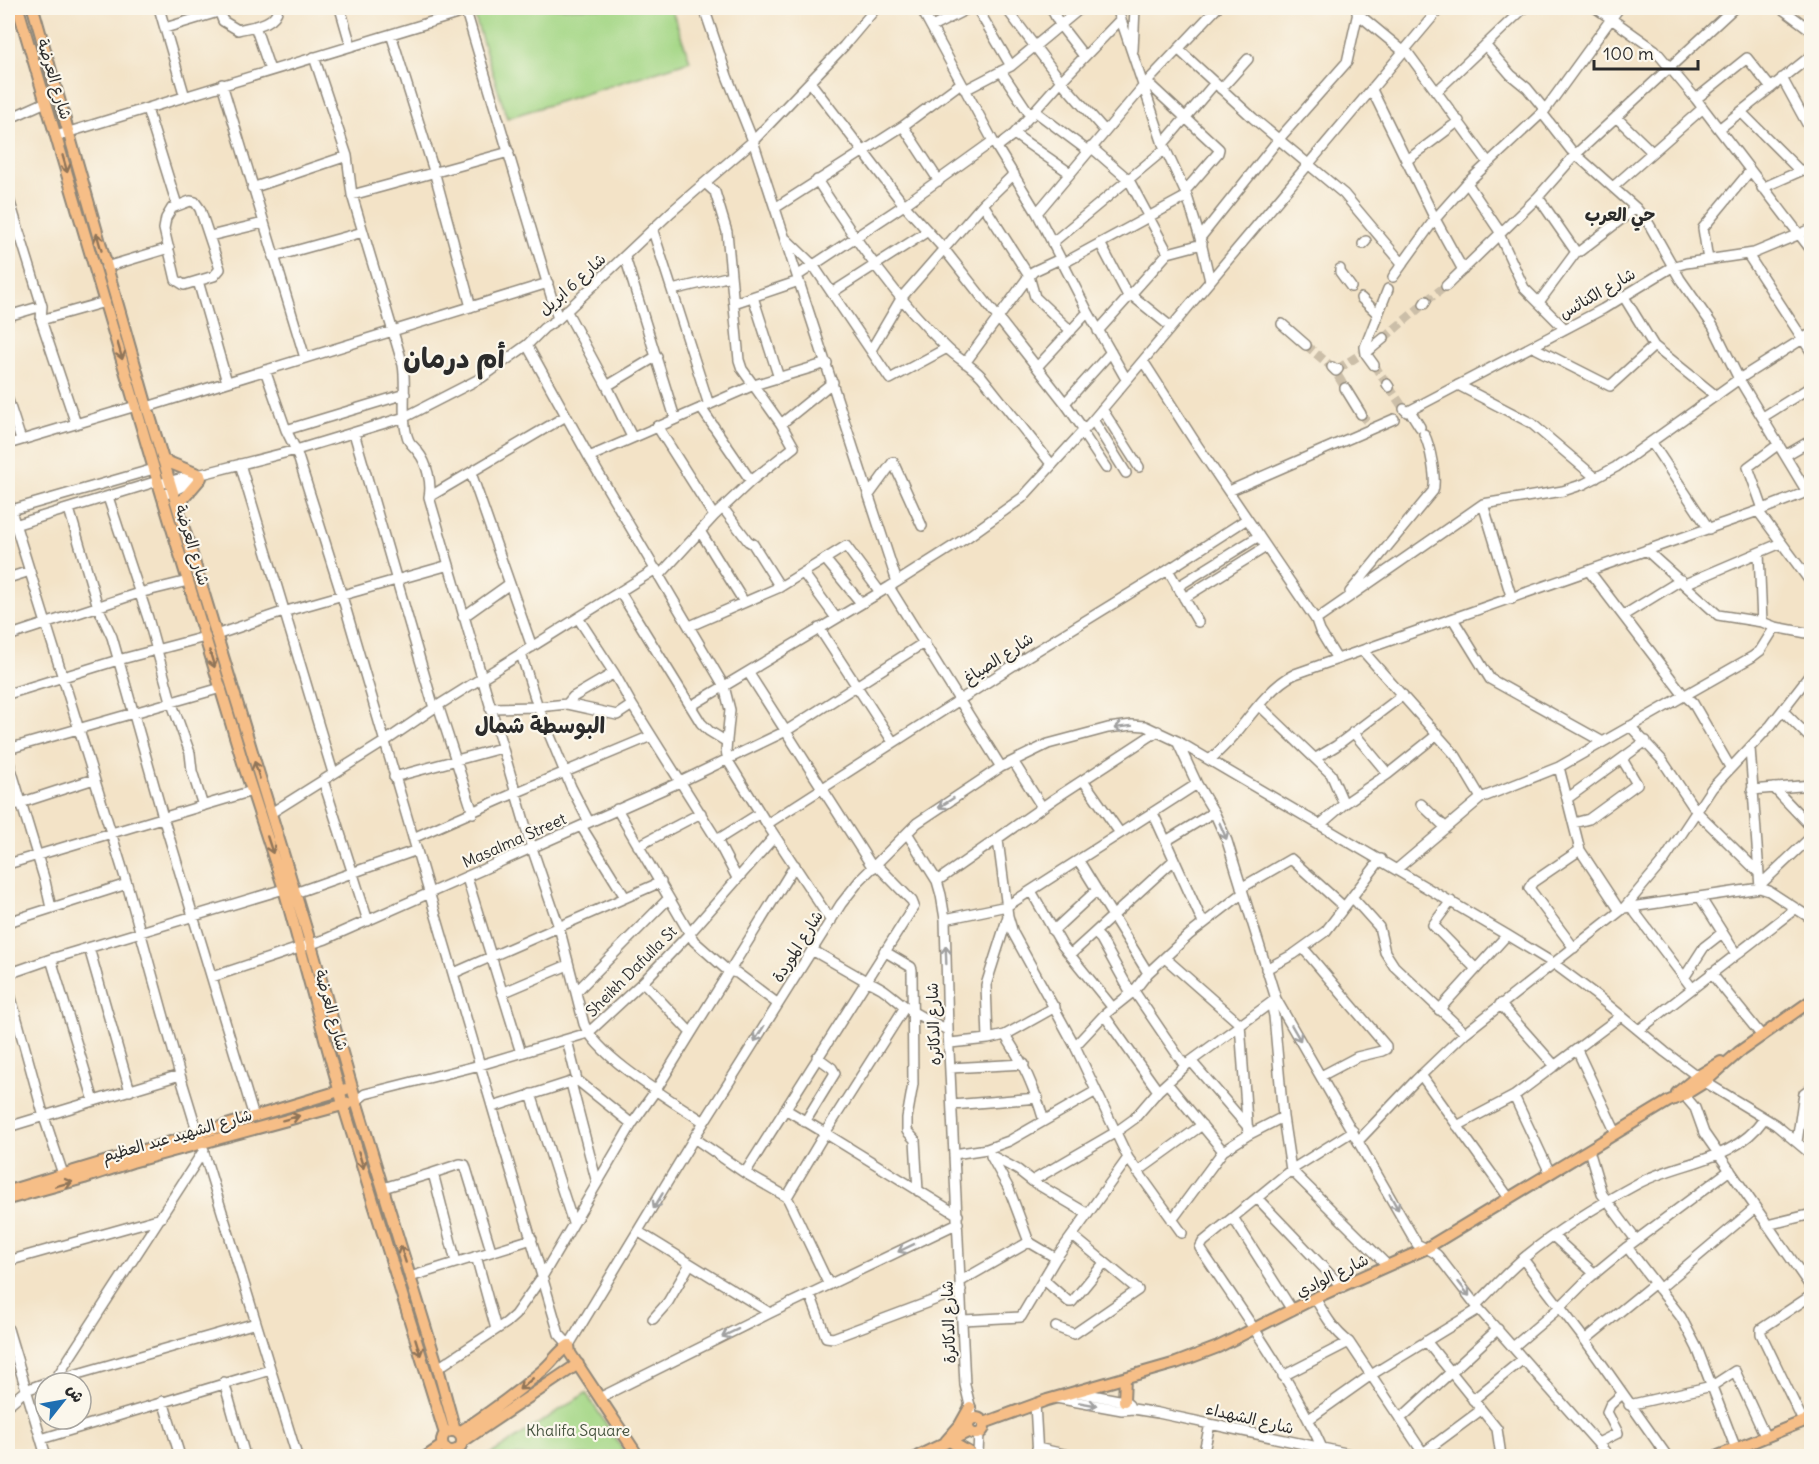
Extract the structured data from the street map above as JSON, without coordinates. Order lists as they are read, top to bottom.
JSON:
{
  "streets": {
    "main road": ["شارع العرضة", "شارع الشهيد عبد العظيم", "شارع الوادي"],
    "street": [
      "شارع 6 ابريل",
      "شارع الكنائس",
      "شارع الصياغ",
      "Masalma Street",
      "شارع الموردة",
      "Sheikh Dafulla St",
      "شارع الدكاتره",
      "شارع الدكاترة",
      "شارع الشهداء"
    ]
  },
  "crossings": [
    ["شارع العرضة", "Masalma Street"],
    ["شارع العرضة", "Sheikh Dafulla St"],
    ["شارع العرضة", "شارع الشهيد عبد العظيم"],
    ["شارع الموردة", "شارع الدكاتره"],
    ["Sheikh Dafulla St", "شارع الشهيد عبد العظيم"],
    ["شارع الدكاتره", "شارع الدكاترة"],
    ["شارع الوادي", "شارع الشهداء"]
  ],
  "districts": ["حي العرب", "أم درمان", "البوسطة شمال"],
  "parks": ["Khalifa Square"],
  "scale_bar": "100 m",
  "north": "top right"
}
